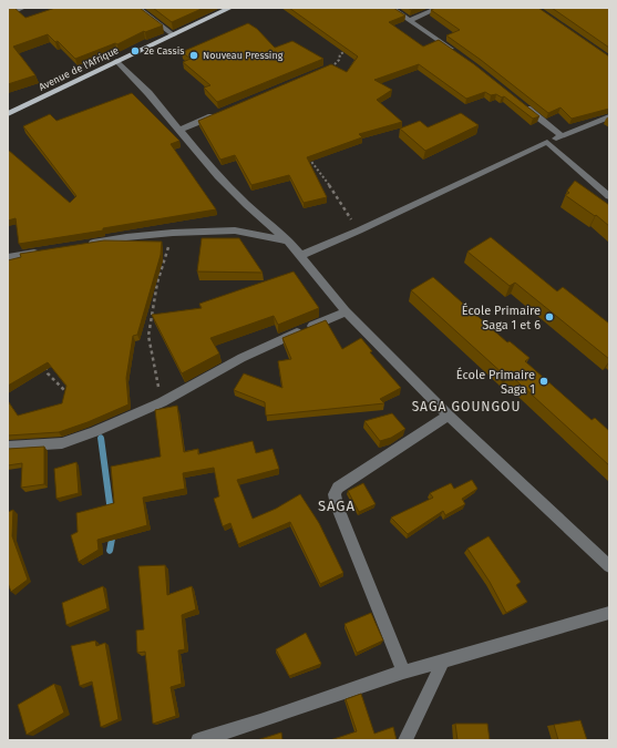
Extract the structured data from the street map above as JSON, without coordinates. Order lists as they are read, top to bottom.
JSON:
{
  "streets": {
    "main road": ["Avenue de l'Afrique"]
  },
  "districts": ["SAGA GOUNGOU", "SAGA"],
  "places": [
    "2e Cassis",
    "Nouveau Pressing",
    "École Primaire Saga 1 et 6",
    "École Primaire Saga 1"
  ]
}
